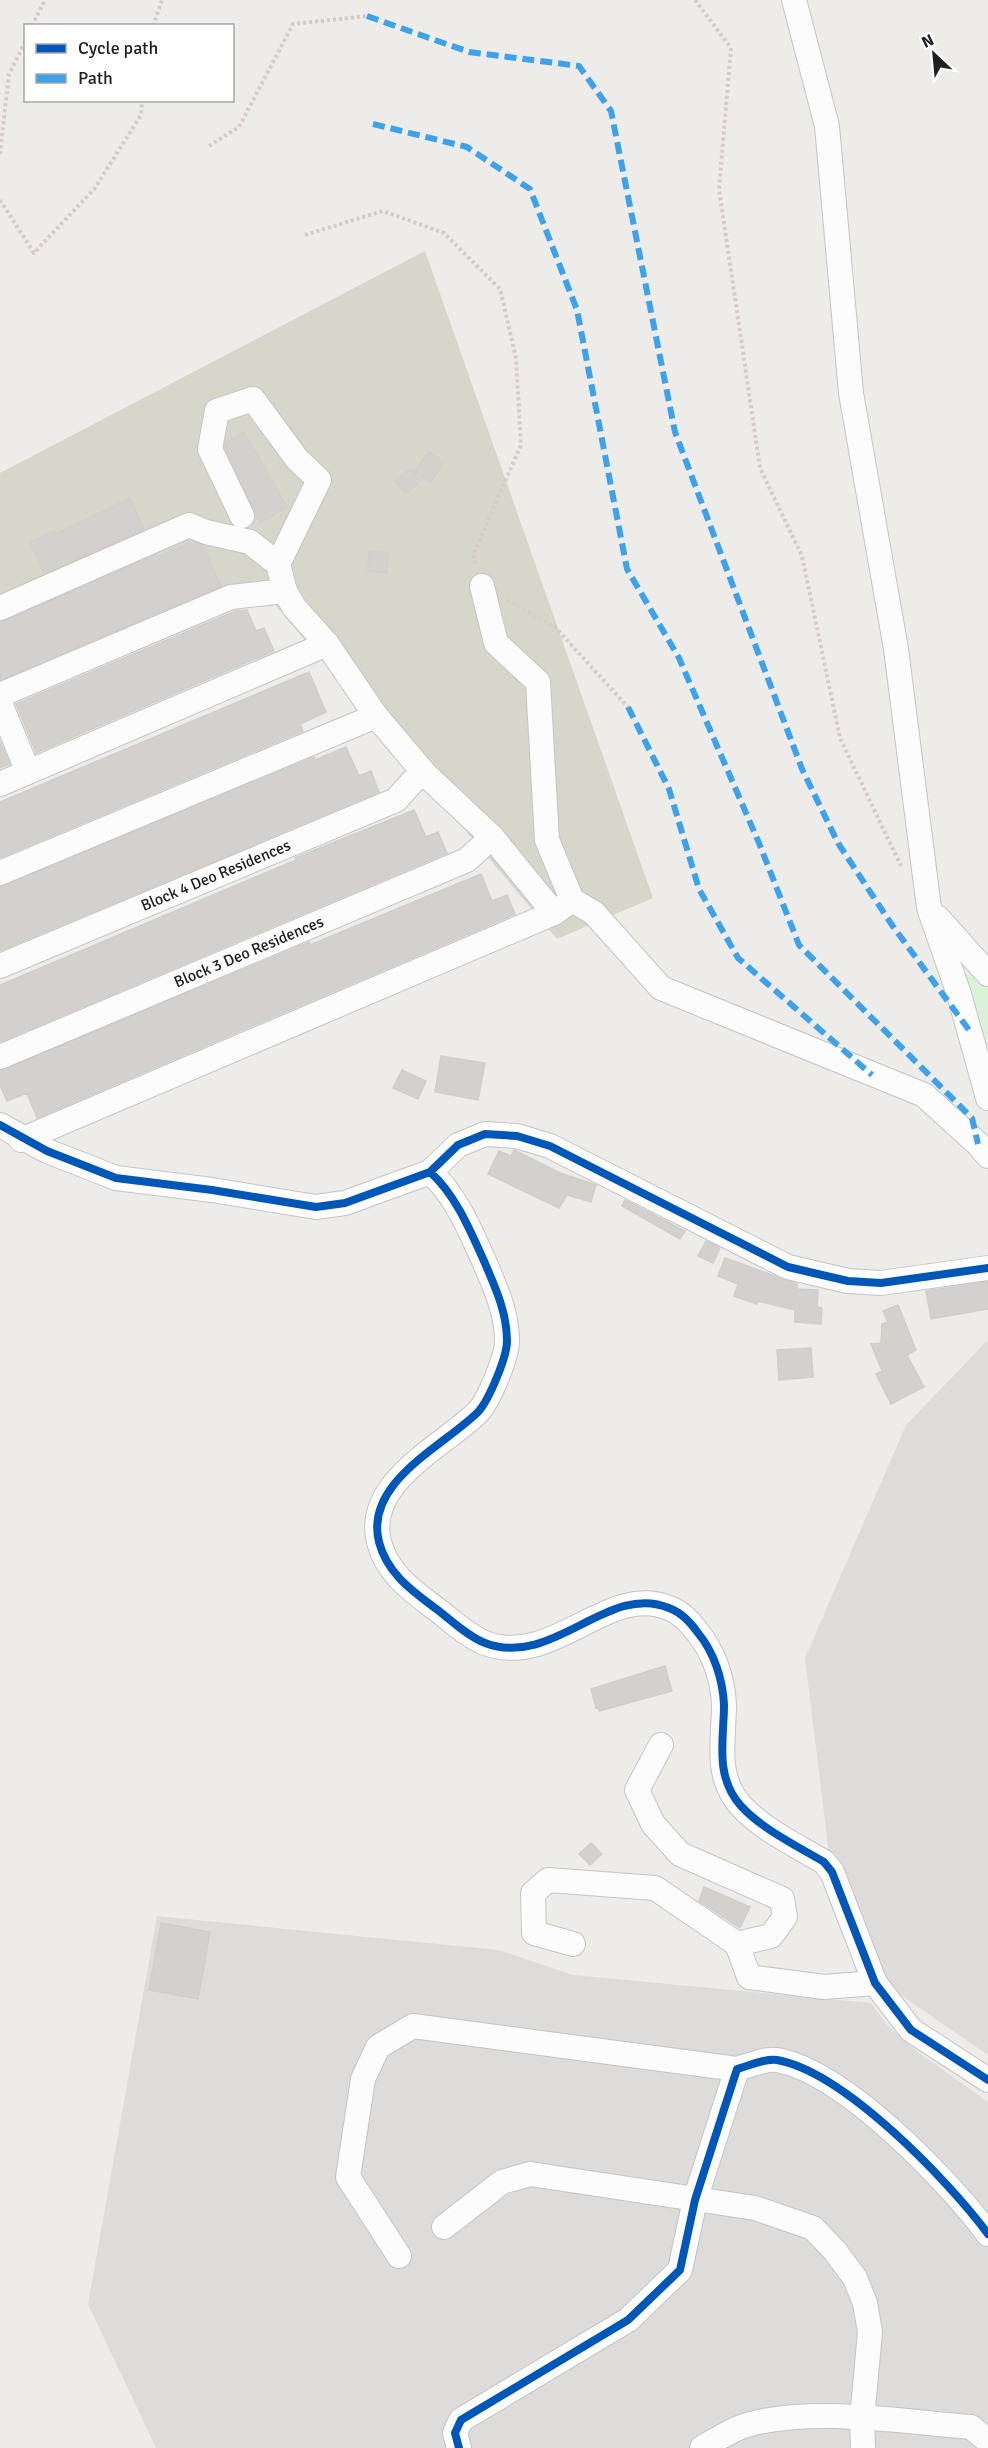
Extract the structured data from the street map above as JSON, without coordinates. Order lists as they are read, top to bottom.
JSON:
{
  "streets": {
    "street": ["Block 4 Deo Residences", "Block 3 Deo Residences"]
  },
  "legend": ["Cycle path", "Path"],
  "north": "top left"
}
